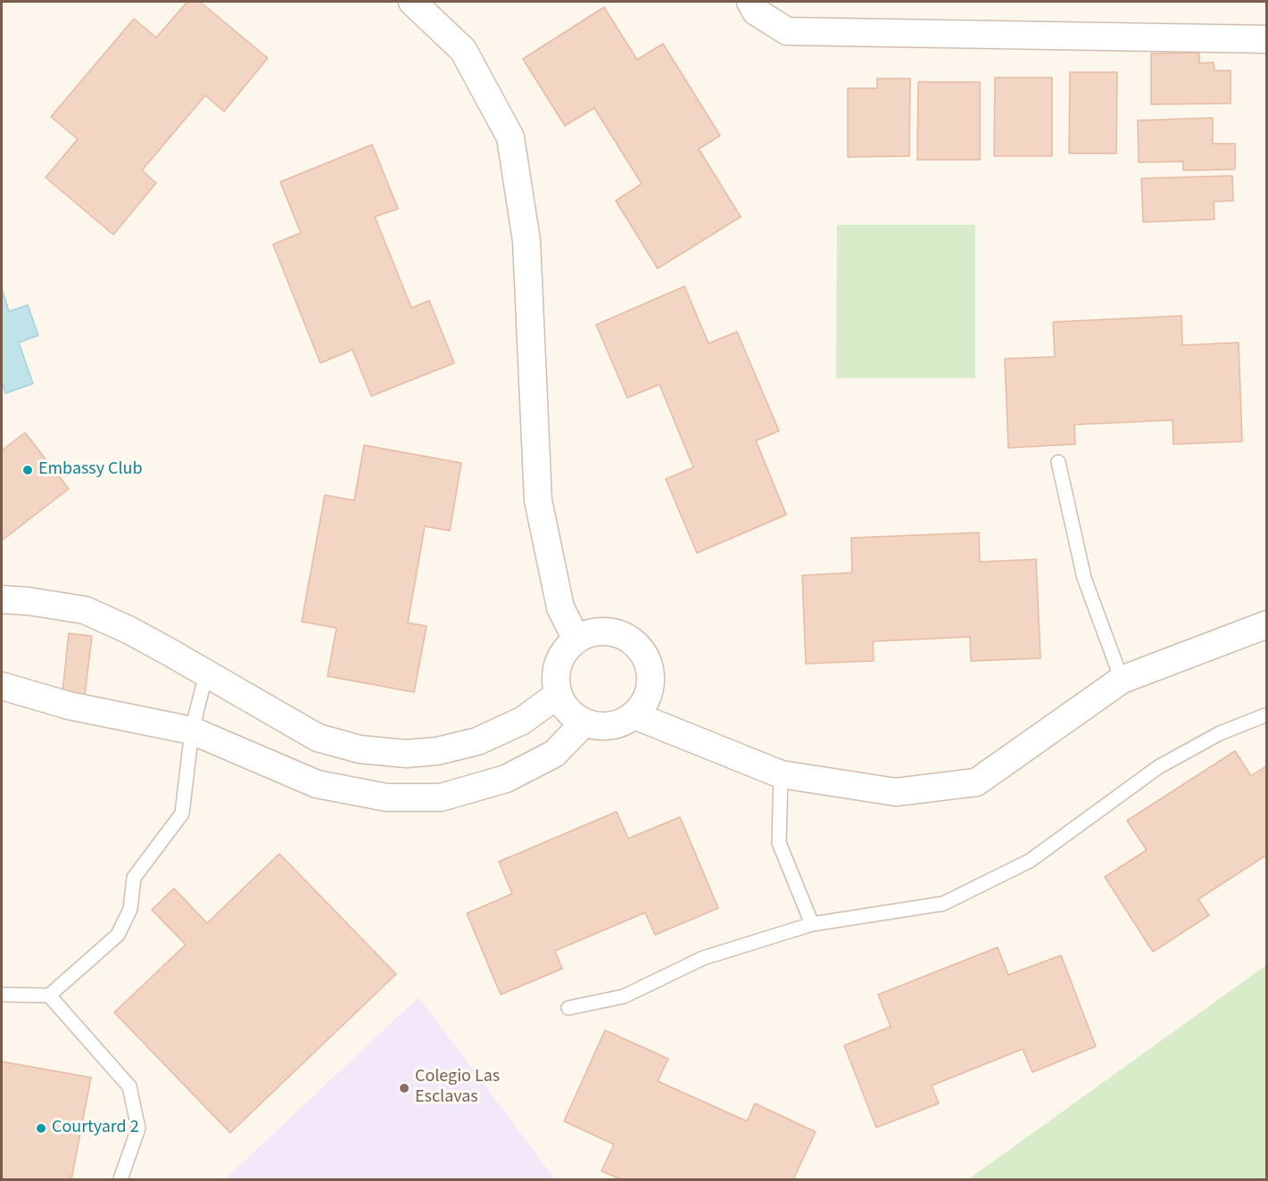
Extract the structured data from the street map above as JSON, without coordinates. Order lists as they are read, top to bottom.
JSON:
{
  "places": ["Embassy Club", "Colegio Las Esclavas", "Courtyard 2"]
}
